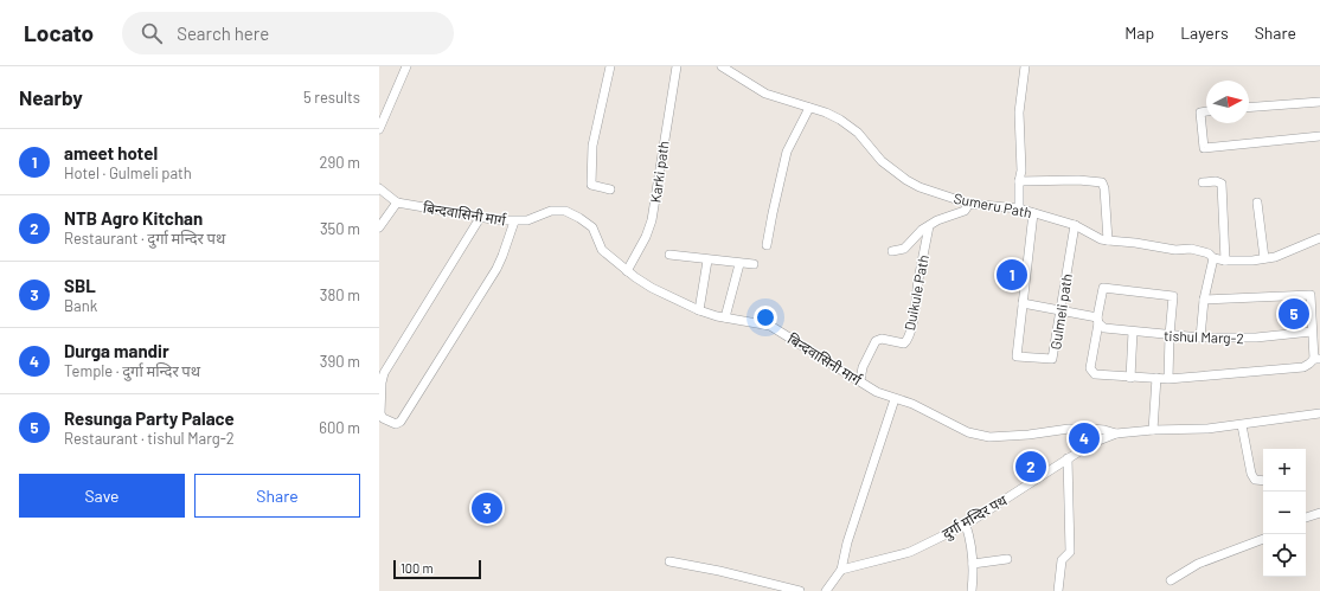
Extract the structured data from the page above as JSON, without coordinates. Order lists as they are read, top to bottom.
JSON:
{
  "streets": {
    "street": [
      "Karki path",
      "Sumeru Path",
      "बिन्दवासिनी मार्ग",
      "Duikule Path",
      "Gulmeli path",
      "tishul Marg-2",
      "दुर्गा मन्दिर पथ"
    ]
  },
  "crossings": [
    ["Karki path", "बिन्दवासिनी मार्ग"],
    ["Sumeru Path", "Gulmeli path"],
    ["बिन्दवासिनी मार्ग", "Duikule Path"],
    ["बिन्दवासिनी मार्ग", "दुर्गा मन्दिर पथ"],
    ["Gulmeli path", "tishul Marg-2"]
  ],
  "scale_bar": "100 m",
  "north": "right",
  "page": {
    "header": "Locato",
    "search": "Search here",
    "nav": ["Map", "Layers", "Share"],
    "heading": ["Nearby", "5 results"],
    "list": [
      {
        "mark": "1",
        "name": "ameet hotel",
        "note": "Hotel · Gulmeli path",
        "value": "290 m"
      },
      {
        "mark": "2",
        "name": "NTB Agro Kitchan",
        "note": "Restaurant · दुर्गा मन्दिर पथ",
        "value": "350 m"
      },
      {
        "mark": "3",
        "name": "SBL",
        "note": "Bank",
        "value": "380 m"
      },
      {
        "mark": "4",
        "name": "Durga mandir",
        "note": "Temple · दुर्गा मन्दिर पथ",
        "value": "390 m"
      },
      {
        "mark": "5",
        "name": "Resunga Party Palace",
        "note": "Restaurant · tishul Marg-2",
        "value": "600 m"
      }
    ],
    "pins": [
      "1",
      "5",
      "4",
      "2",
      "3"
    ],
    "map_buttons": ["+", "−"],
    "buttons": ["Save", "Share"],
    "scale": "100 m"
  }
}
